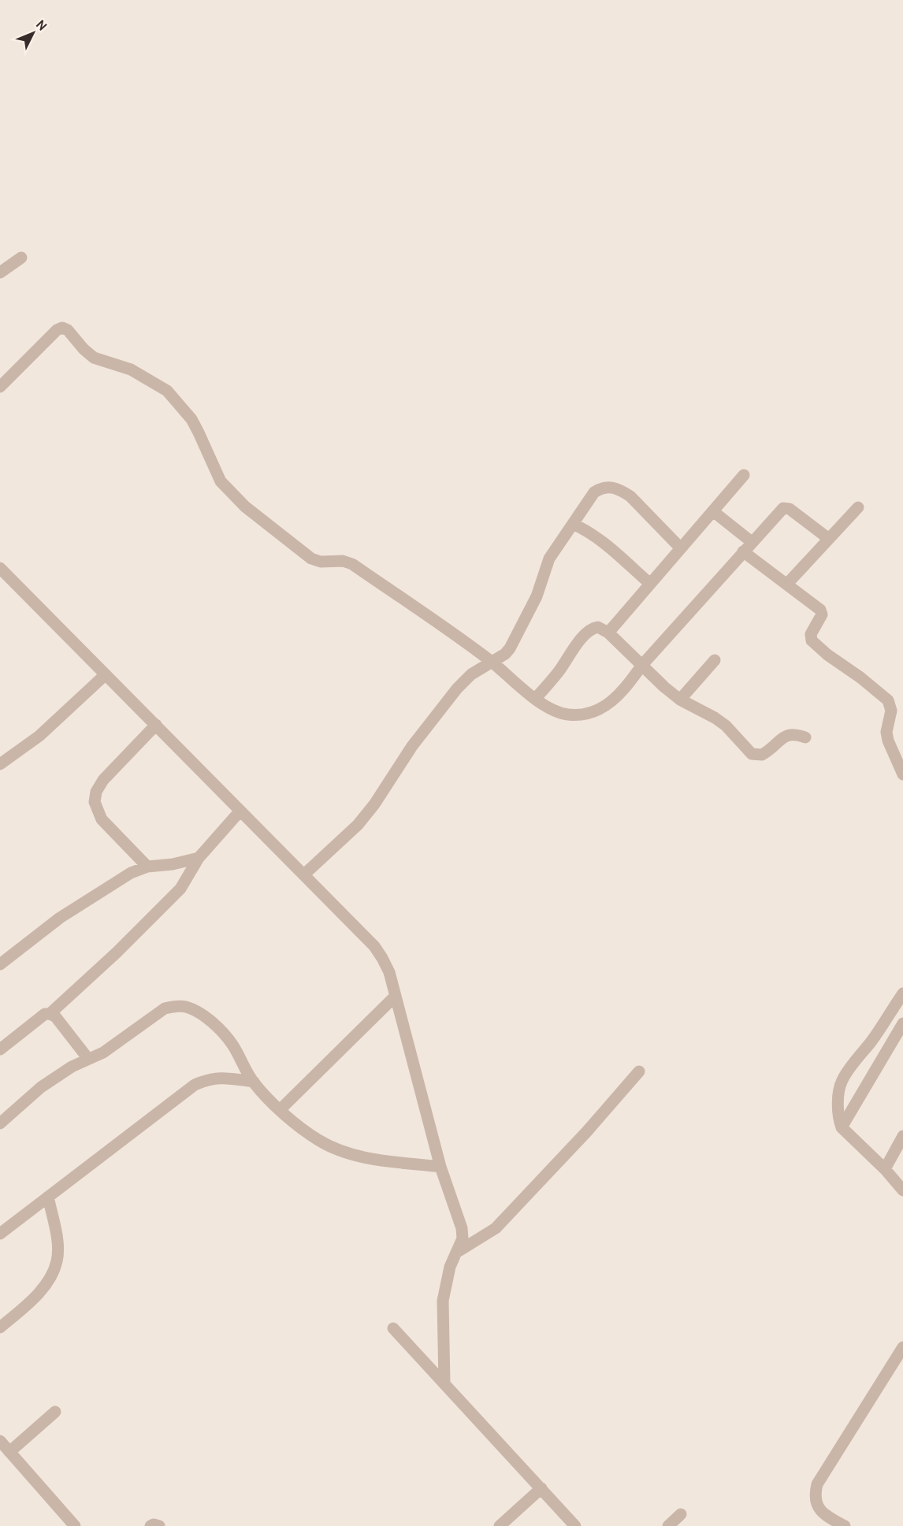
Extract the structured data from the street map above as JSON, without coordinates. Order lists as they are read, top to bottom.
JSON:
{
  "north": "top right"
}
